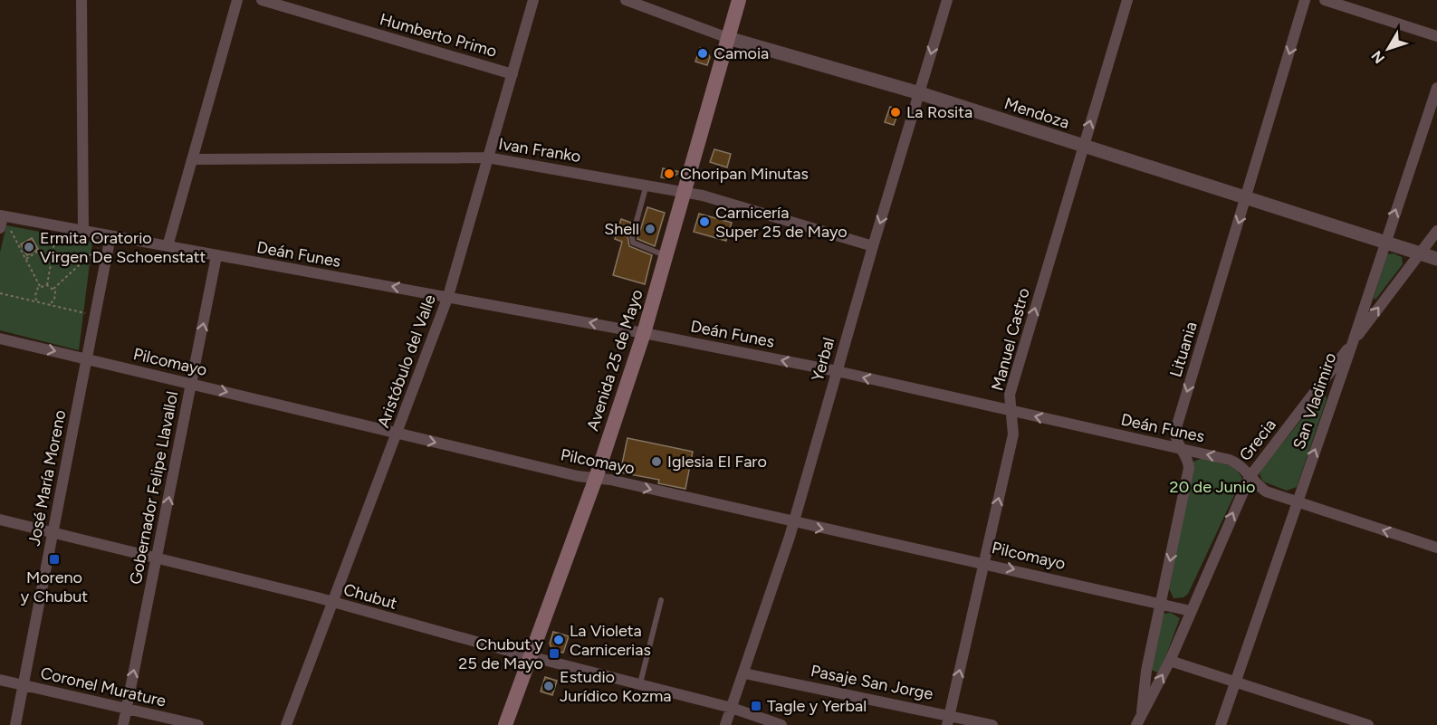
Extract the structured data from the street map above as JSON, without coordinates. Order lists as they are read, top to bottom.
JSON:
{
  "streets": {
    "main road": ["Avenida 25 de Mayo"],
    "street": [
      "Humberto Primo",
      "Mendoza",
      "Ivan Franko",
      "Deán Funes",
      "Manuel Castro",
      "Lituania",
      "Yerbal",
      "Aristóbulo del Valle",
      "Pilcomayo",
      "San Vladimiro",
      "Grecia",
      "José María Moreno",
      "Gobernador Felipe Llavallol",
      "Chubut",
      "Pasaje San Jorge",
      "Coronel Murature"
    ]
  },
  "crossings": [
    ["Humberto Primo", "Aristóbulo del Valle"],
    ["Mendoza", "Manuel Castro"],
    ["Mendoza", "Lituania"],
    ["Mendoza", "Yerbal"],
    ["Mendoza", "Avenida 25 de Mayo"],
    ["Mendoza", "San Vladimiro"],
    ["Mendoza", "Grecia"],
    ["Ivan Franko", "Yerbal"],
    ["Ivan Franko", "Avenida 25 de Mayo"],
    ["Ivan Franko", "Aristóbulo del Valle"],
    ["Deán Funes", "Manuel Castro"],
    ["Deán Funes", "Lituania"],
    ["Deán Funes", "Yerbal"],
    ["Deán Funes", "Avenida 25 de Mayo"],
    ["Deán Funes", "Aristóbulo del Valle"],
    ["Deán Funes", "San Vladimiro"],
    ["Deán Funes", "Grecia"],
    ["Deán Funes", "José María Moreno"],
    ["Deán Funes", "Gobernador Felipe Llavallol"],
    ["Manuel Castro", "Pilcomayo"],
    ["Manuel Castro", "Pasaje San Jorge"],
    ["Lituania", "Pilcomayo"],
    ["Lituania", "Grecia"],
    ["Yerbal", "Pilcomayo"],
    ["Yerbal", "Chubut"],
    ["Yerbal", "Pasaje San Jorge"],
    ["Avenida 25 de Mayo", "Pilcomayo"],
    ["Avenida 25 de Mayo", "Chubut"],
    ["Aristóbulo del Valle", "Pilcomayo"],
    ["Aristóbulo del Valle", "Chubut"],
    ["Pilcomayo", "Grecia"],
    ["Pilcomayo", "José María Moreno"],
    ["Pilcomayo", "Gobernador Felipe Llavallol"],
    ["San Vladimiro", "Grecia"],
    ["José María Moreno", "Chubut"],
    ["José María Moreno", "Coronel Murature"],
    ["Gobernador Felipe Llavallol", "Chubut"],
    ["Gobernador Felipe Llavallol", "Coronel Murature"]
  ],
  "one_way": [
    "Deán Funes",
    "Manuel Castro",
    "Lituania",
    "Pilcomayo",
    "San Vladimiro",
    "Grecia",
    "Gobernador Felipe Llavallol"
  ],
  "parks": ["20 de Junio"],
  "places": {
    "other": [
      "Camoia",
      "La Rosita",
      "Choripan Minutas",
      "Carnicería Super 25 de Mayo",
      "Shell",
      "Ermita Oratorio Virgen De Schoenstatt",
      "Iglesia El Faro",
      "La Violeta Carnicerias",
      "Estudio Jurídico Kozma"
    ],
    "transit": ["Moreno y Chubut", "Chubut y 25 de Mayo", "Tagle y Yerbal"]
  },
  "north": "bottom left"
}
